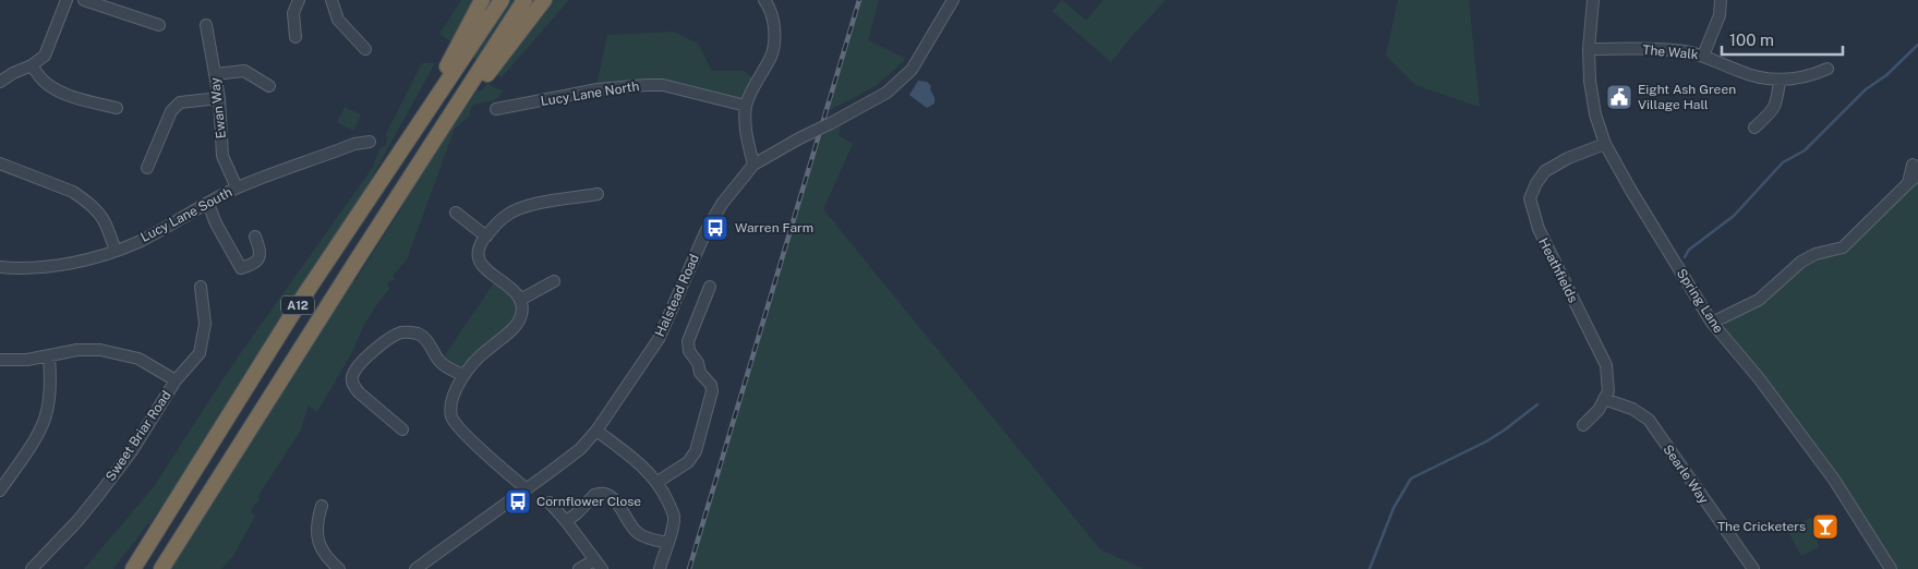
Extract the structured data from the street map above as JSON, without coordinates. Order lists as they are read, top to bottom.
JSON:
{
  "streets": {
    "highway": ["A12"],
    "street": [
      "The Walk",
      "Lucy Lane North",
      "Ewan Way",
      "Lucy Lane South",
      "Heathfields",
      "Halstead Road",
      "Spring Lane",
      "Sweet Briar Road",
      "Searle Way"
    ]
  },
  "crossings": [
    ["The Walk", "Spring Lane"],
    ["Ewan Way", "Lucy Lane South"],
    ["Heathfields", "Spring Lane"],
    ["Heathfields", "Searle Way"]
  ],
  "places": {
    "public building": ["Eight Ash Green Village Hall"],
    "bus stop": ["Warren Farm", "Cornflower Close"],
    "bar": ["The Cricketers"]
  },
  "scale_bar": "100 m"
}
